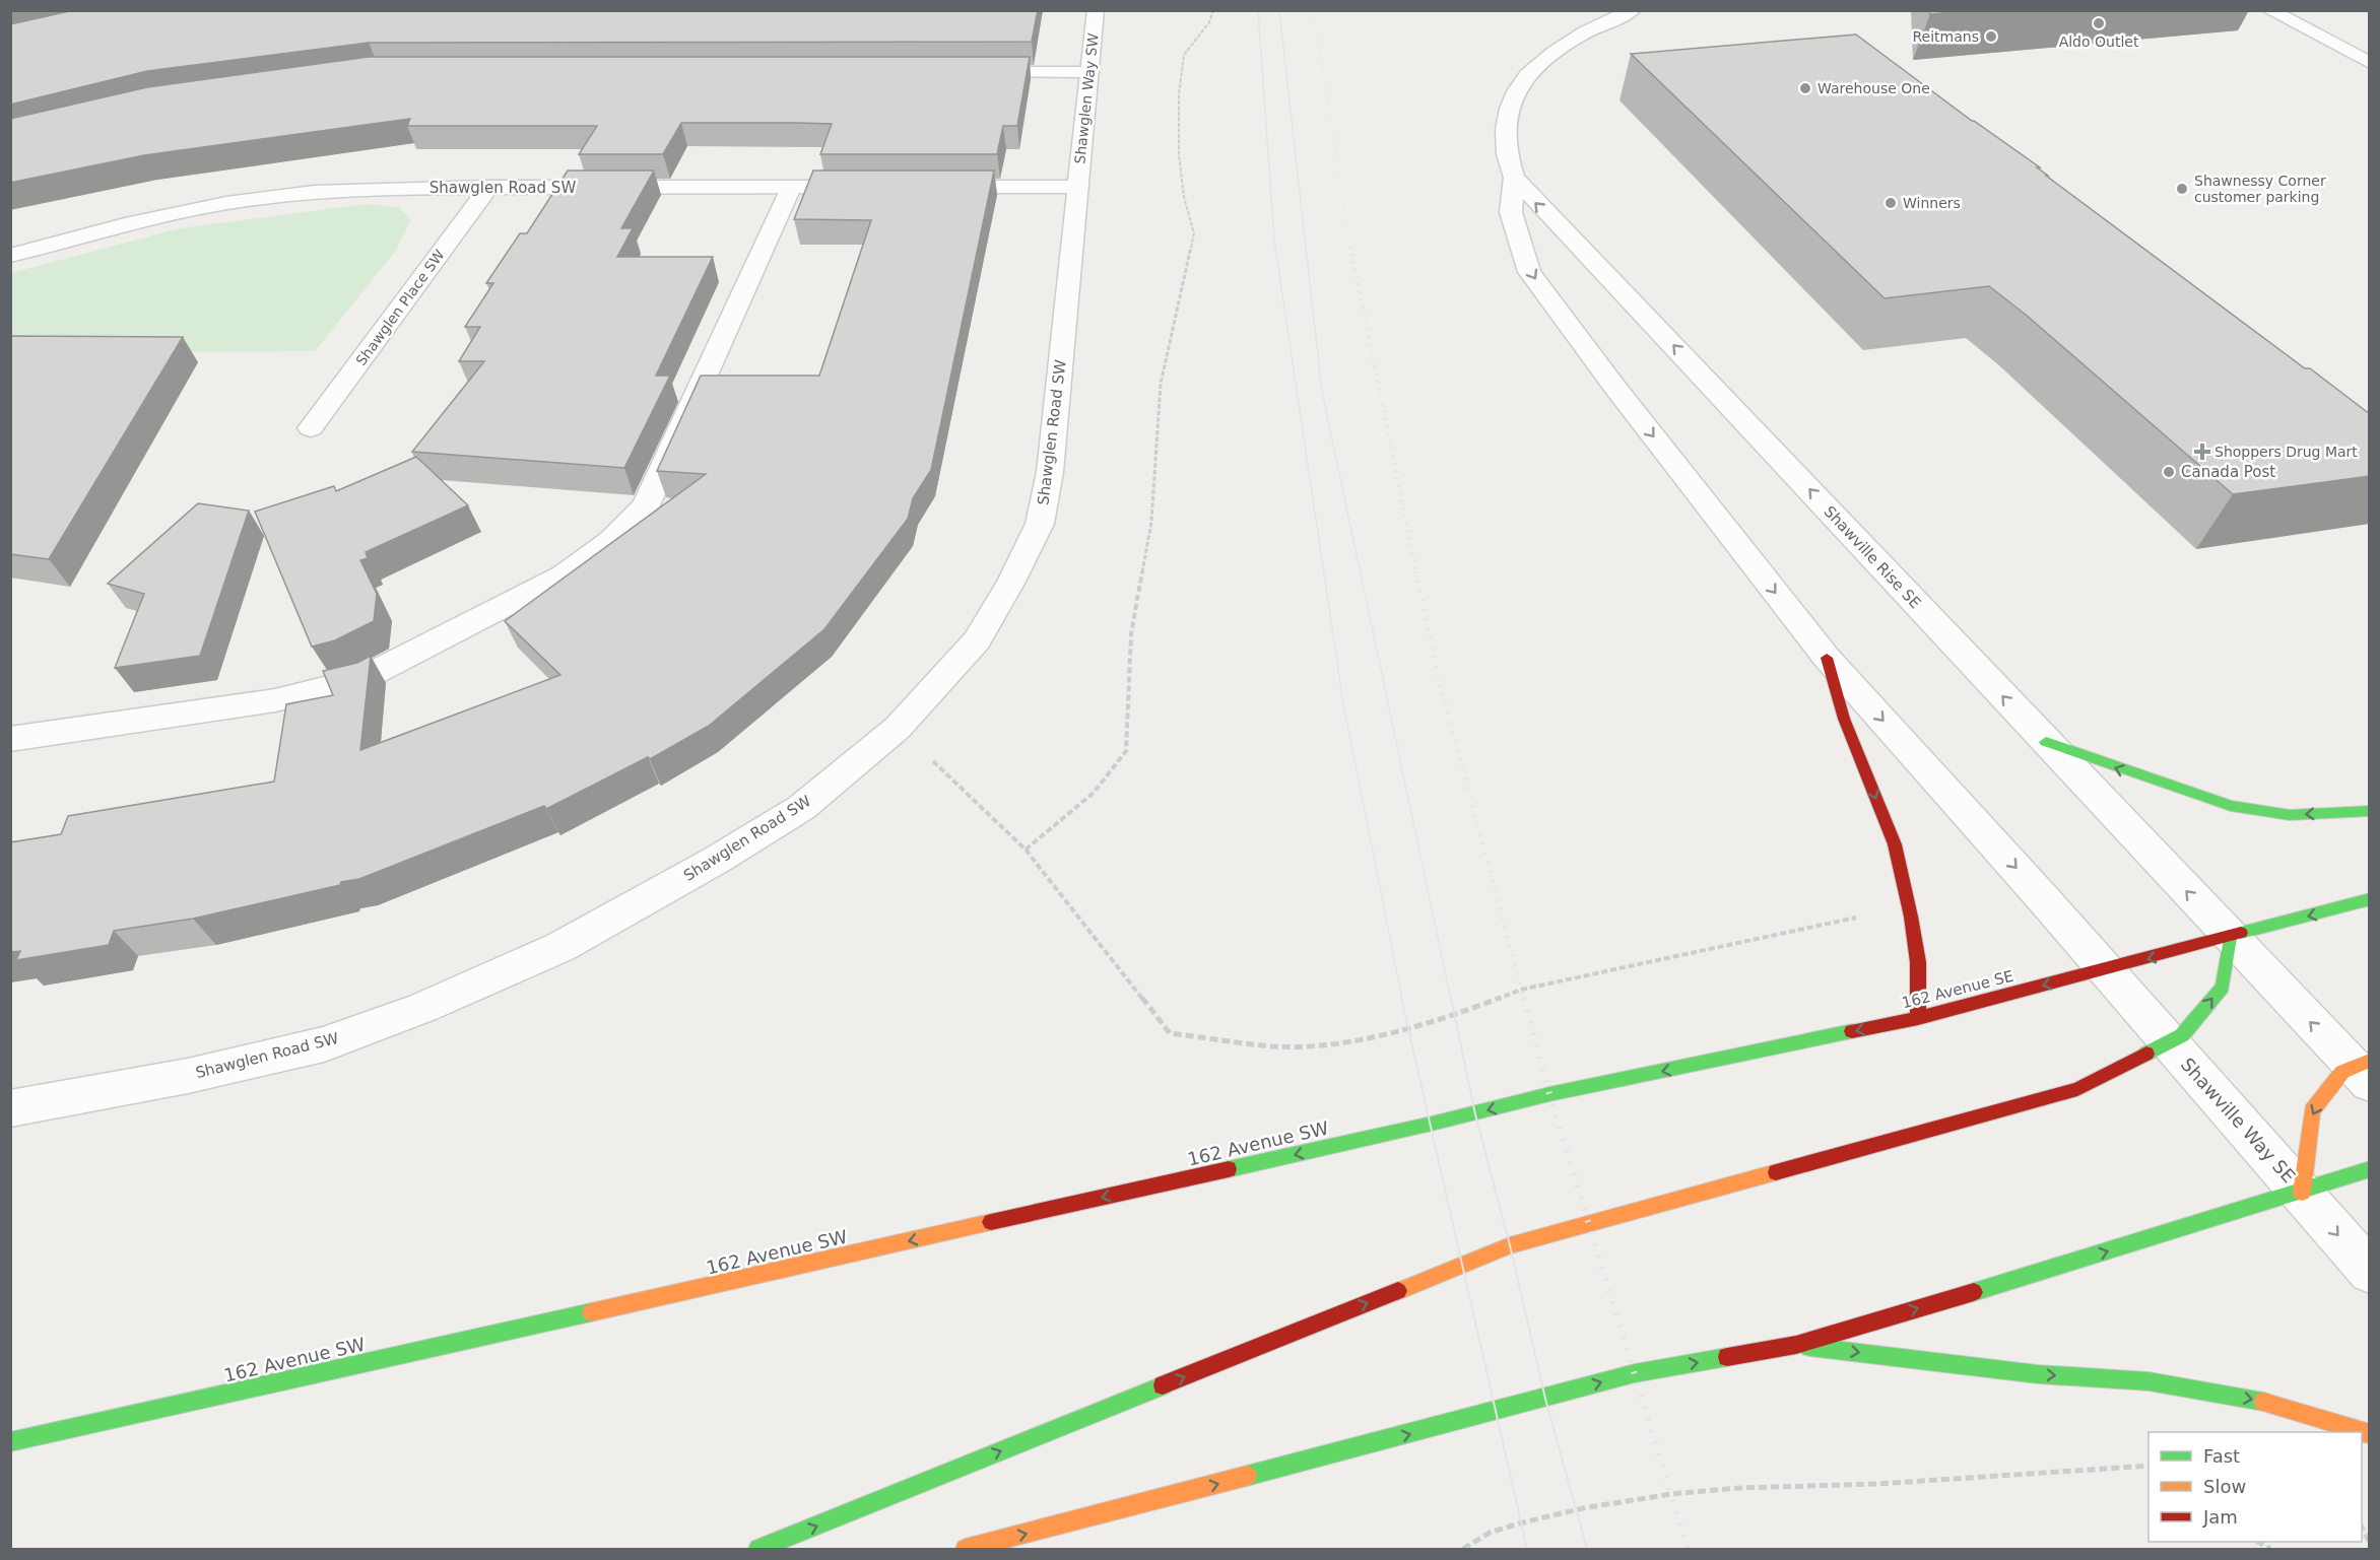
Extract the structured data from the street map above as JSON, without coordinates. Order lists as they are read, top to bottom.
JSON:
{
  "streets": {
    "main road": ["162 Avenue SE", "162 Avenue SW"],
    "street": [
      "Shawglen Way SW",
      "Shawglen Road SW",
      "Shawglen Place SW",
      "Shawville Rise SE",
      "Shawville Way SE"
    ]
  },
  "crossings": [
    ["Shawglen Way SW", "Shawglen Road SW"],
    ["Shawglen Road SW", "Shawglen Place SW"],
    ["Shawville Rise SE", "162 Avenue SE"],
    ["Shawville Rise SE", "Shawville Way SE"],
    ["162 Avenue SE", "Shawville Way SE"],
    ["162 Avenue SE", "162 Avenue SW"]
  ],
  "one_way": ["162 Avenue SW"],
  "places": {
    "other": [
      "Aldo Outlet",
      "Reitmans",
      "Warehouse One",
      "Shawnessy Corner customer parking",
      "Winners",
      "Canada Post"
    ],
    "health": ["Shoppers Drug Mart"]
  },
  "legend": ["Fast", "Slow", "Jam"]
}
